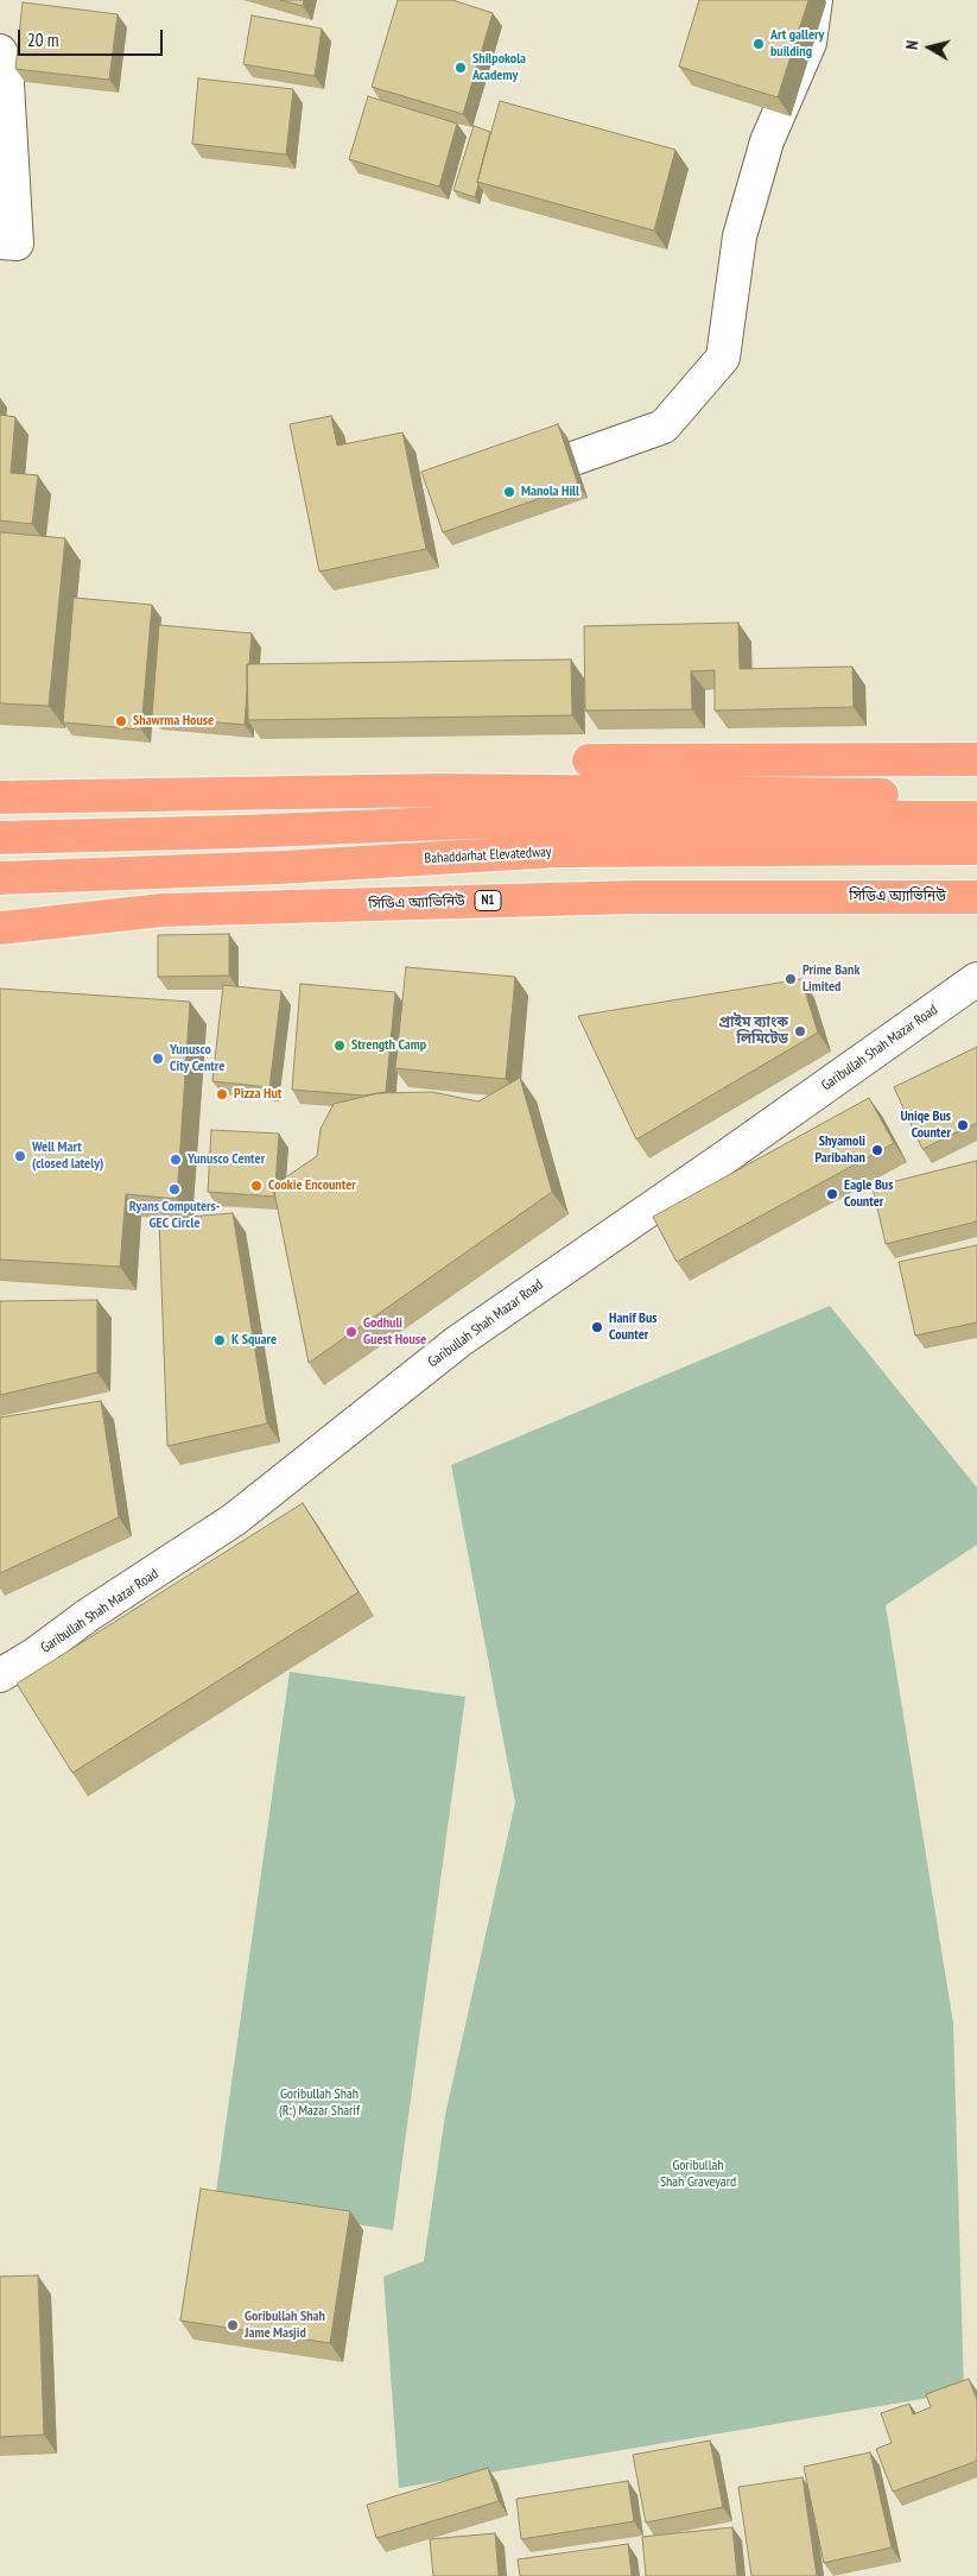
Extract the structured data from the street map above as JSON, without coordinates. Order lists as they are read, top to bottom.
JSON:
{
  "streets": {
    "highway": ["Bahaddarhat Elevatedway", "সিডিএ অ্যাভিনিউ", "N1"],
    "street": ["Garibullah Shah Mazar Road"]
  },
  "parks": ["Goribullah Shah (R:) Mazar Sharif", "Goribullah Shah Graveyard"],
  "places": [
    "Art gallery building",
    "Shilpokola Academy",
    "Manola Hill",
    "Shawrma House",
    "Prime Bank Limited",
    "প্রাইম ব্যাংক লিমিটেড",
    "Strength Camp",
    "Yunusco City Centre",
    "Pizza Hut",
    "Uniqe Bus Counter",
    "Shyamoli Paribahan",
    "Well Mart (closed lately)",
    "Yunusco Center",
    "Cookie Encounter",
    "Ryans Computers- GEC Circle",
    "Eagle Bus Counter",
    "Hanif Bus Counter",
    "Godhuli Guest House",
    "K Square",
    "Goribullah Shah Jame Masjid"
  ],
  "scale_bar": "20 m",
  "north": "left"
}
